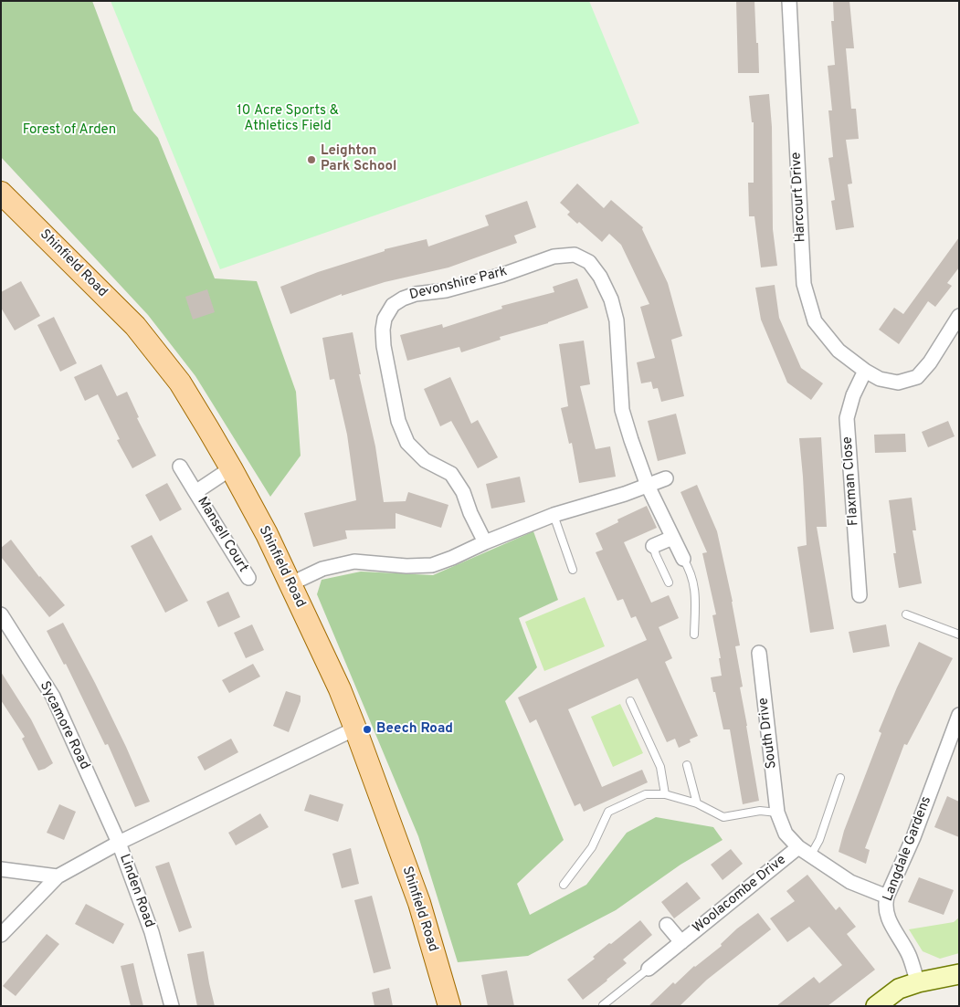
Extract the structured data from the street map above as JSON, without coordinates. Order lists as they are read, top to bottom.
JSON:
{
  "streets": {
    "main road": ["Shinfield Road"],
    "street": [
      "Harcourt Drive",
      "Devonshire Park",
      "Flaxman Close",
      "Mansell Court",
      "Sycamore Road",
      "South Drive",
      "Langdale Gardens",
      "Linden Road",
      "Woolacombe Drive"
    ]
  },
  "crossings": [
    ["Harcourt Drive", "Flaxman Close"],
    ["Shinfield Road", "Mansell Court"],
    ["Sycamore Road", "Linden Road"],
    ["South Drive", "Woolacombe Drive"],
    ["Langdale Gardens", "Woolacombe Drive"]
  ],
  "parks": ["10 Acre Sports & Athletics Field", "Forest of Arden"],
  "places": ["Leighton Park School", "Beech Road"]
}
